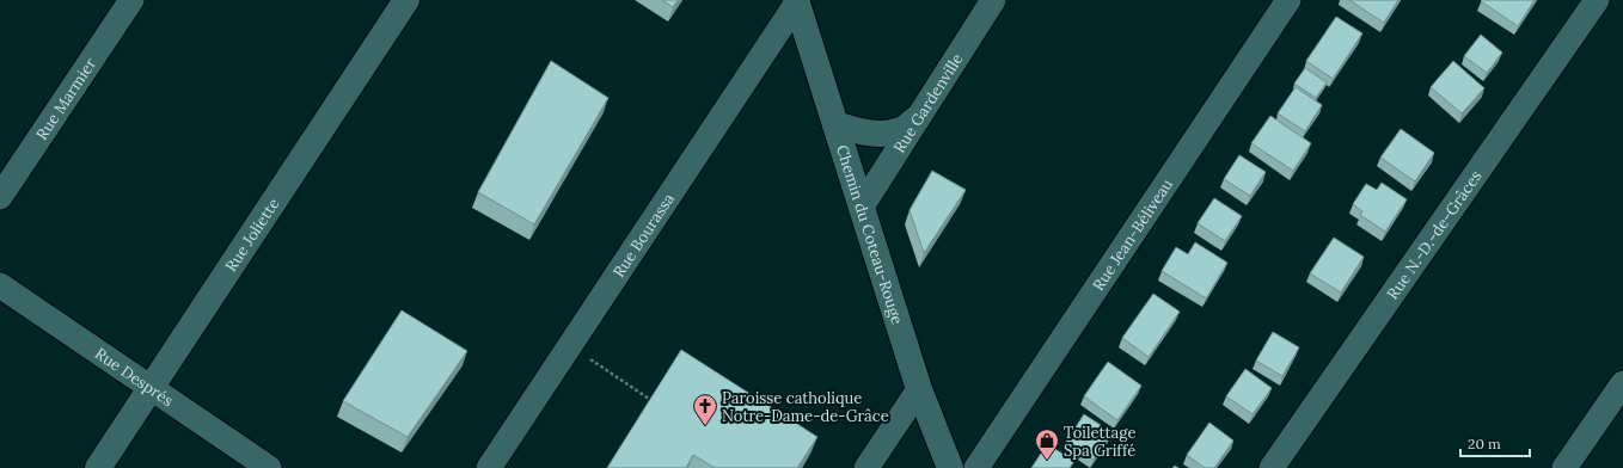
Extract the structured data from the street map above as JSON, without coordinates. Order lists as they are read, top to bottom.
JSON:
{
  "streets": {
    "street": [
      "Rue Marmier",
      "Rue Gardenville",
      "Rue Joliette",
      "Rue Jean-Béliveau",
      "Rue N.-D.-de-Grâces",
      "Rue Bourassa",
      "Chemin du Coteau-Rouge",
      "Rue Després"
    ]
  },
  "crossings": [
    ["Rue Gardenville", "Chemin du Coteau-Rouge"],
    ["Rue Joliette", "Rue Després"],
    ["Rue Bourassa", "Chemin du Coteau-Rouge"]
  ],
  "places": {
    "church": ["Paroisse catholique Notre-Dame-de-Grâce"],
    "shop": ["Toilettage Spa Griffé"]
  },
  "scale_bar": "20 m"
}
